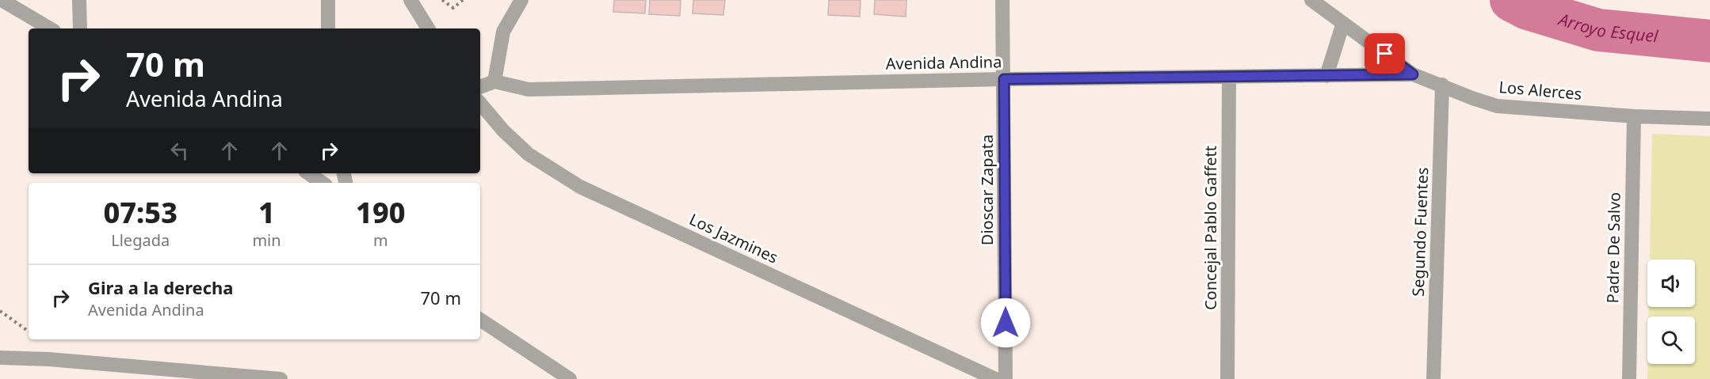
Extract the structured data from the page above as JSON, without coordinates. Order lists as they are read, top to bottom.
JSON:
{
  "streets": {
    "street": [
      "Avenida Andina",
      "Los Alerces",
      "Dioscar Zapata",
      "Concejal Pablo Gaffett",
      "Segundo Fuentes",
      "Los Jazmines",
      "Padre De Salvo"
    ]
  },
  "crossings": [
    ["Avenida Andina", "Los Alerces"],
    ["Avenida Andina", "Dioscar Zapata"],
    ["Avenida Andina", "Concejal Pablo Gaffett"],
    ["Los Alerces", "Segundo Fuentes"],
    ["Los Alerces", "Padre De Salvo"]
  ],
  "water": ["Arroyo Esquel"],
  "page": {
    "turn": ["70 m", "Avenida Andina"],
    "eta": [
      "07:53",
      "Llegada",
      "1",
      "min",
      "190",
      "m"
    ],
    "list": [
      {
        "name": "Gira a la derecha",
        "note": "Avenida Andina",
        "value": "70 m"
      }
    ]
  }
}
